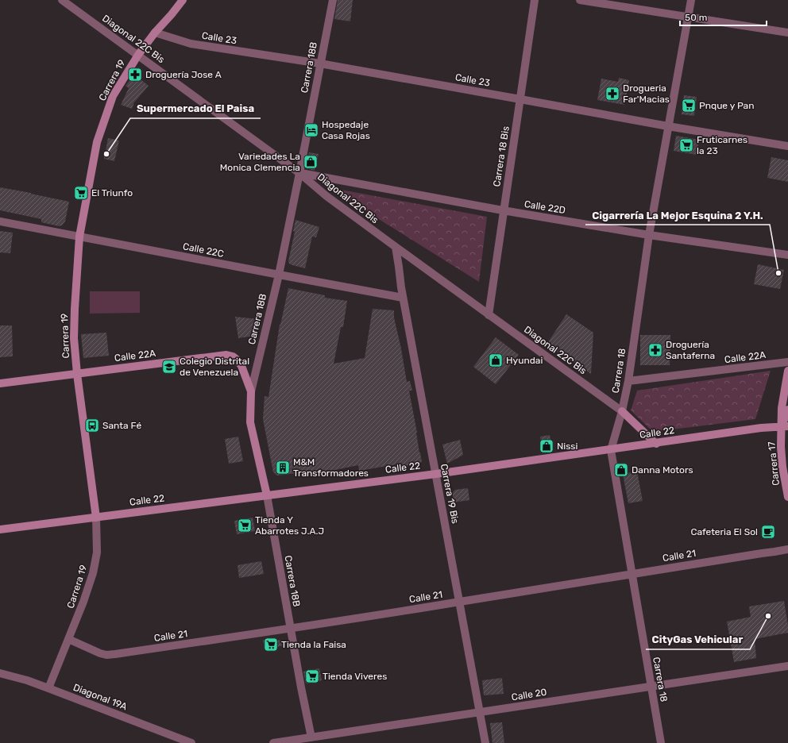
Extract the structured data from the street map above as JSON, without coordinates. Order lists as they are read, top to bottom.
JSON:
{
  "streets": {
    "street": [
      "Calle 23",
      "Diagonal 22C Bis",
      "Carrera 18B",
      "Carrera 19",
      "Carrera 18 Bis",
      "Calle 22D",
      "Calle 22C",
      "Calle 22A",
      "Carrera 18",
      "Calle 22",
      "Carrera 17",
      "Carrera 19 Bis",
      "Calle 21",
      "Calle 20",
      "Diagonal 19A"
    ]
  },
  "crossings": [
    ["Calle 23", "Carrera 18B"],
    ["Calle 23", "Carrera 19"],
    ["Calle 23", "Carrera 18 Bis"],
    ["Calle 23", "Carrera 18"],
    ["Diagonal 22C Bis", "Carrera 18B"],
    ["Diagonal 22C Bis", "Carrera 19"],
    ["Diagonal 22C Bis", "Carrera 18 Bis"],
    ["Diagonal 22C Bis", "Calle 22D"],
    ["Diagonal 22C Bis", "Carrera 18"],
    ["Diagonal 22C Bis", "Carrera 19 Bis"],
    ["Carrera 18B", "Calle 22D"],
    ["Carrera 18B", "Calle 22C"],
    ["Carrera 18B", "Calle 22A"],
    ["Carrera 18B", "Calle 22"],
    ["Carrera 18B", "Calle 21"],
    ["Carrera 18B", "Calle 20"],
    ["Carrera 19", "Calle 22C"],
    ["Carrera 19", "Calle 22A"],
    ["Carrera 19", "Calle 22"],
    ["Carrera 19", "Calle 21"],
    ["Carrera 19", "Diagonal 19A"],
    ["Carrera 18 Bis", "Calle 22D"],
    ["Calle 22D", "Carrera 18"],
    ["Calle 22C", "Carrera 19 Bis"],
    ["Calle 22A", "Carrera 18"],
    ["Carrera 18", "Calle 22"],
    ["Carrera 18", "Calle 21"],
    ["Carrera 18", "Calle 20"],
    ["Calle 22", "Carrera 17"],
    ["Calle 22", "Carrera 19 Bis"],
    ["Carrera 19 Bis", "Calle 21"],
    ["Carrera 19 Bis", "Calle 20"]
  ],
  "places": {
    "pharmacy": ["Droguería Jose A", "Drogueria Far'Macias", "Droguería Santaferna"],
    "supermarket": [
      "Pnque y Pan",
      "Fruticarnes la 23",
      "El Triunfo",
      "Tienda Y Abarrotes J.A.J",
      "Tienda la Faisa",
      "Tienda Viveres"
    ],
    "hotel": ["Hospedaje Casa Rojas"],
    "other": ["Supermercado El Paisa", "Cigarrería La Mejor Esquina 2 Y.H.", "CityGas Vehicular"],
    "shop": [
      "Variedades La Monica Clemencia",
      "Hyundai",
      "Nissi",
      "Danna Motors"
    ],
    "school or university": ["Colegio Distrital de Venezuela"],
    "bus stop": ["Santa Fé"],
    "building": ["M&M Transformadores"],
    "cafe": ["Cafeteria El Sol"]
  },
  "scale_bar": "50 m"
}
